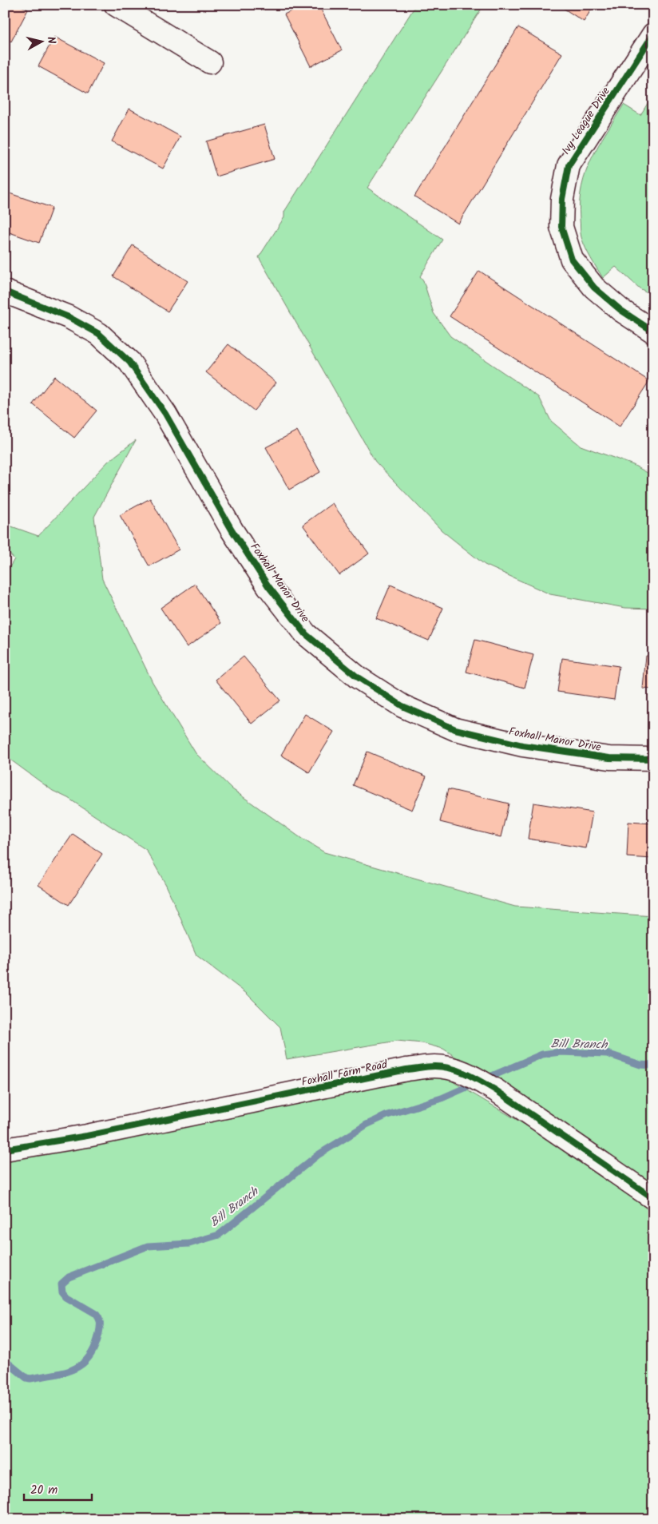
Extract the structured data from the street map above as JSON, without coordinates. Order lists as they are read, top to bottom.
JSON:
{
  "streets": {
    "street": ["Ivy League Drive", "Foxhall Manor Drive", "Foxhall Farm Road"]
  },
  "water": ["Bill Branch"],
  "scale_bar": "20 m",
  "north": "right"
}
